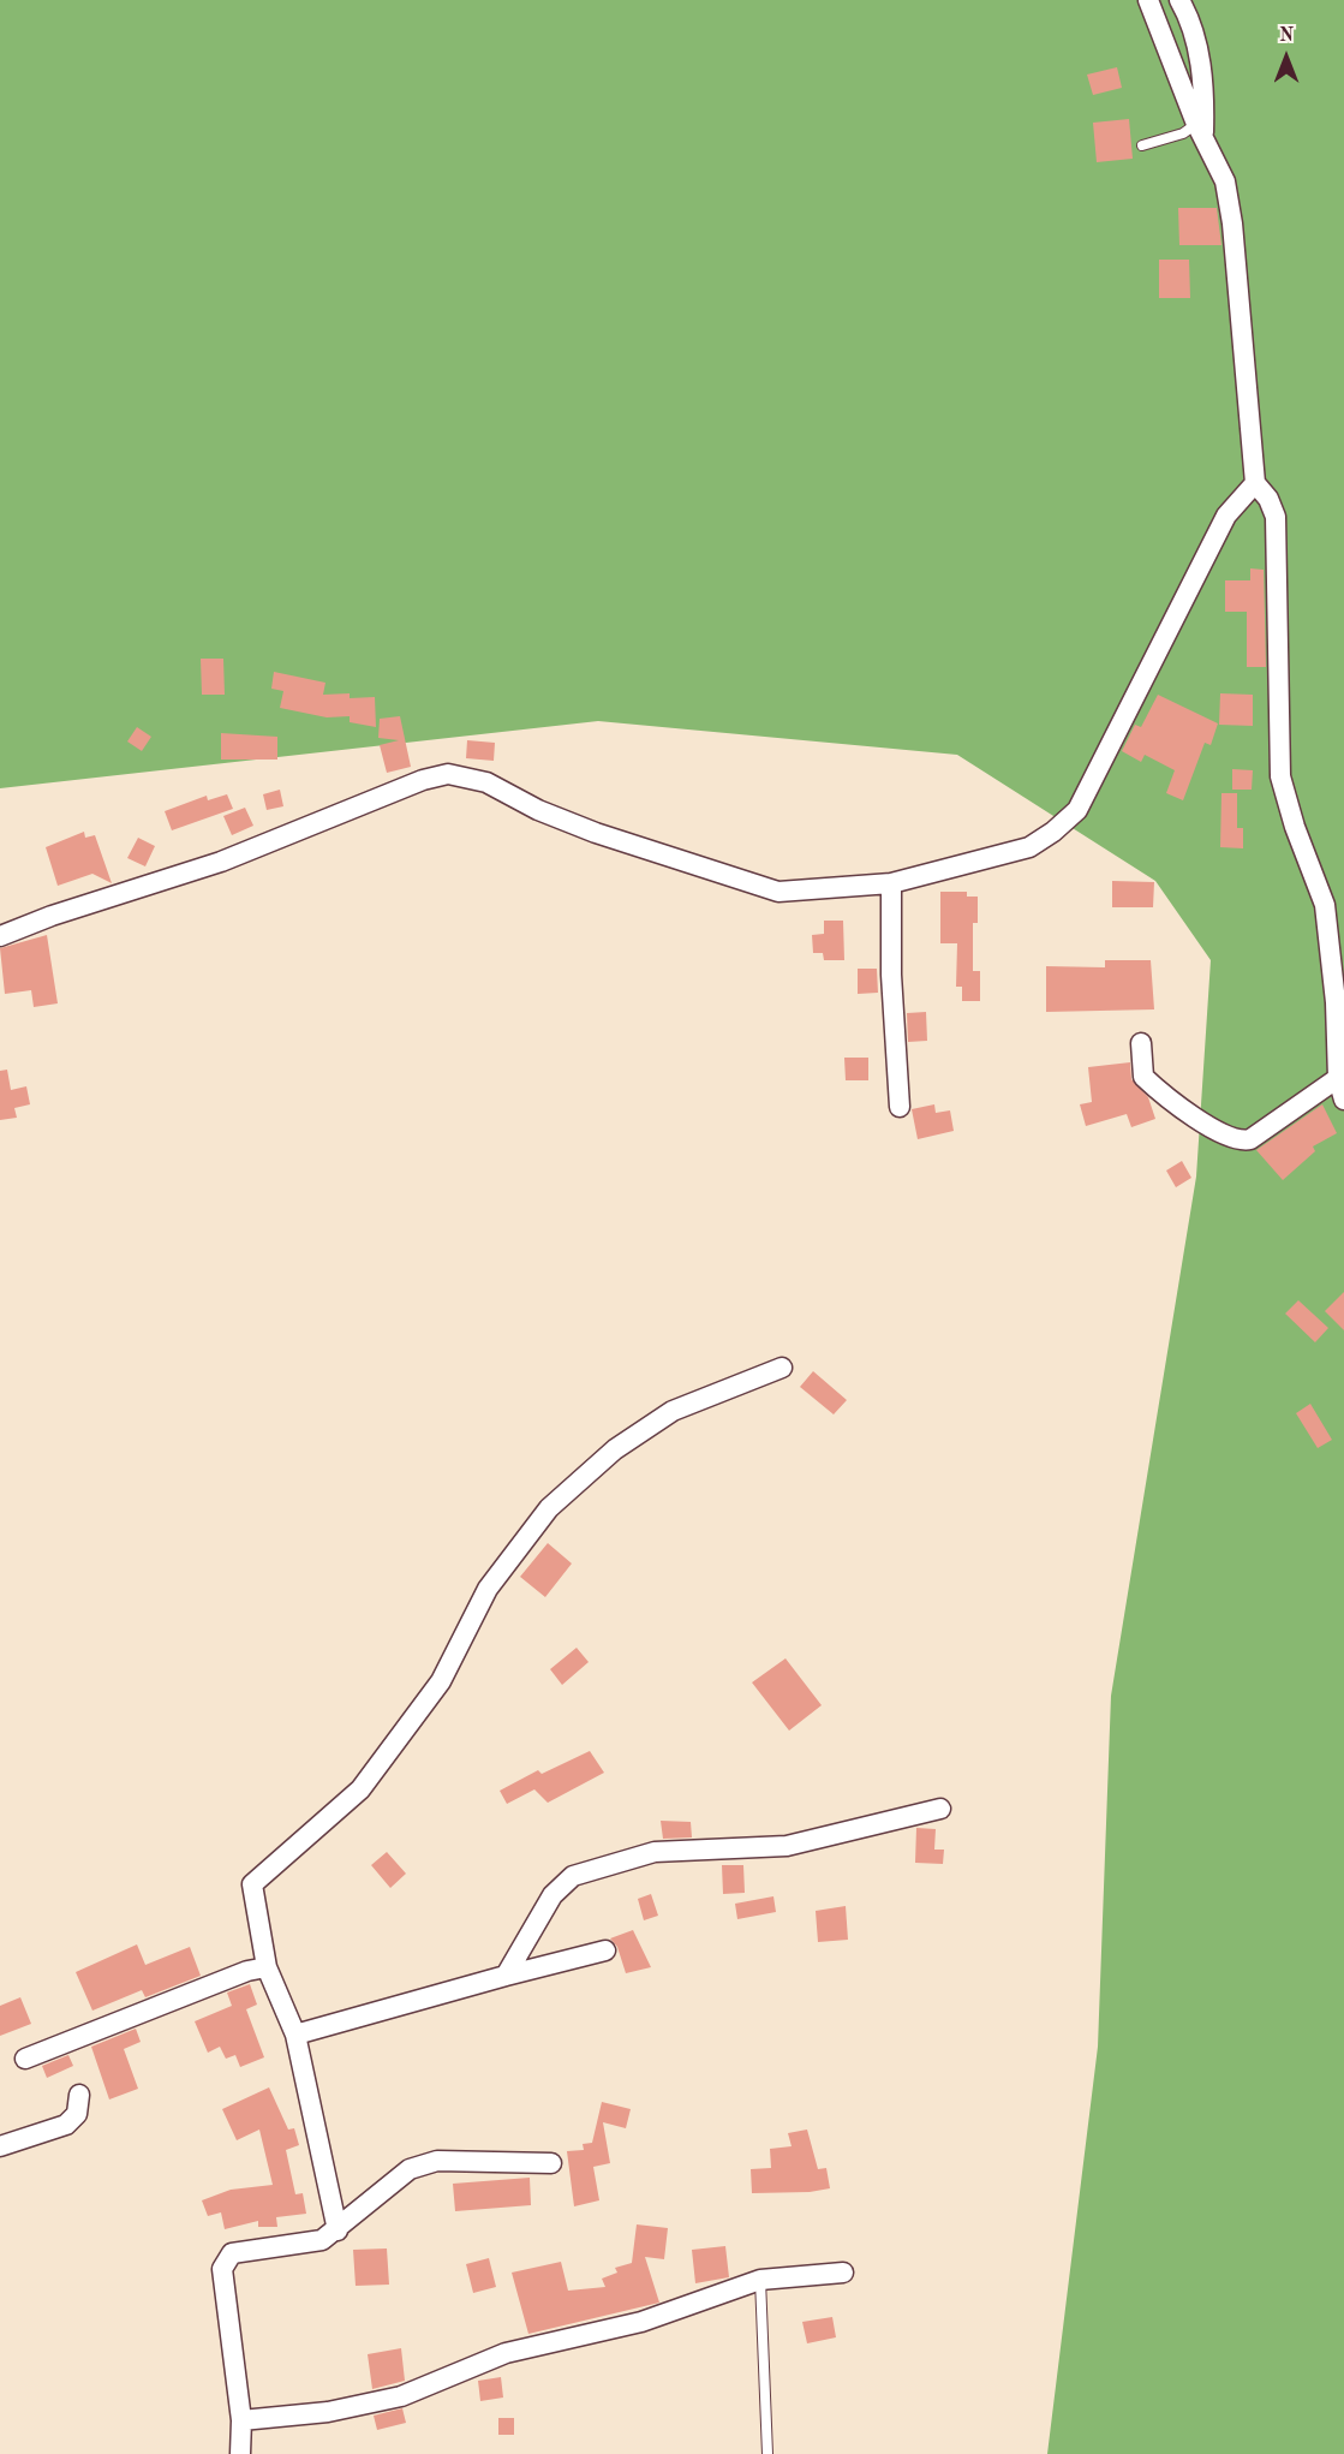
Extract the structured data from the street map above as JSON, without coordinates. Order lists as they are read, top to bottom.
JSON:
{
  "north": "top"
}
